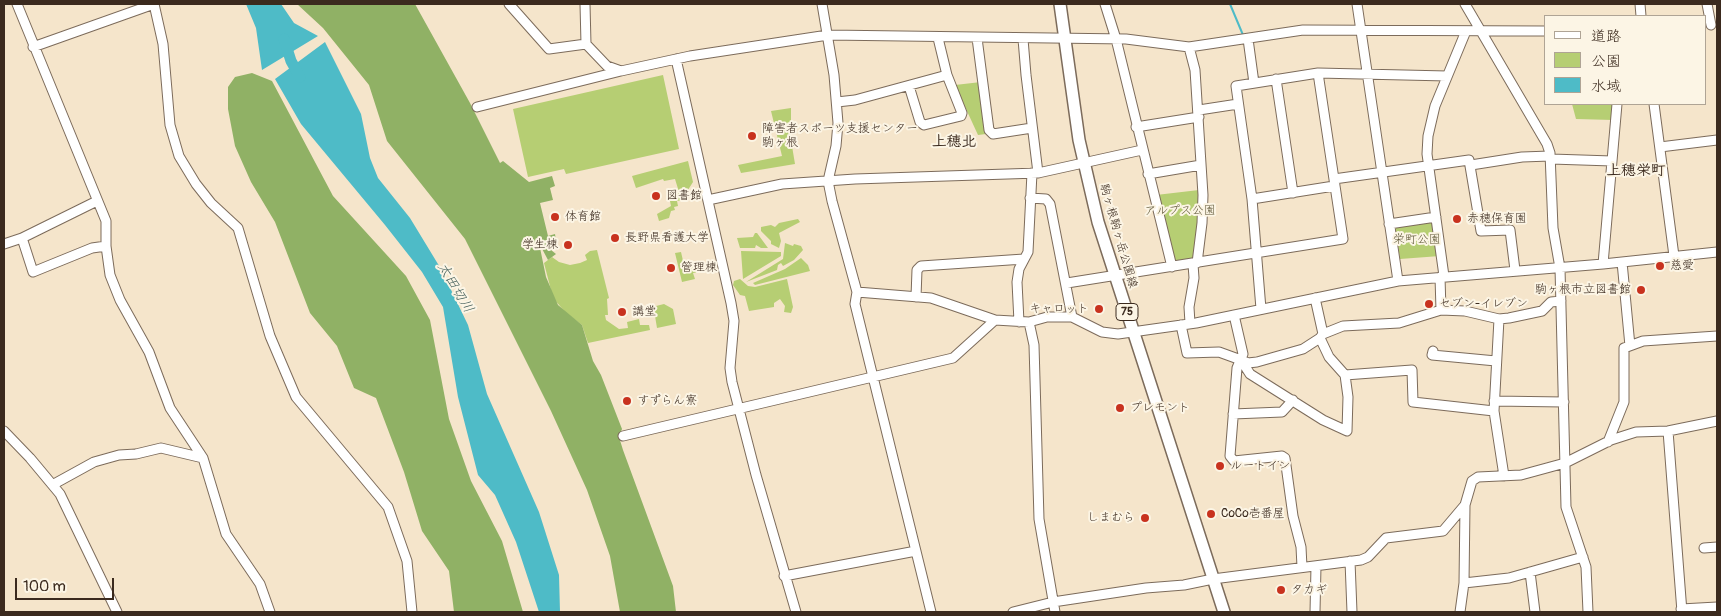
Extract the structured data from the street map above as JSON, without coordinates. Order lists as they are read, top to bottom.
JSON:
{
  "streets": {
    "main road": ["駒ヶ根駒ヶ岳公園線", "75"]
  },
  "districts": ["上穂北", "上穂栄町"],
  "water": ["太田切川"],
  "parks": ["アルプス公園", "栄町公園"],
  "places": [
    "障害者スポーツ支援センター 駒ヶ根",
    "図書館",
    "体育館",
    "赤穂保育園",
    "長野県看護大学",
    "学生棟",
    "慈愛",
    "管理棟",
    "駒ヶ根市立図書館",
    "セブン-イレブン",
    "キャロット",
    "講堂",
    "すずらん寮",
    "プレモント",
    "ルートイン",
    "CoCo壱番屋",
    "しまむら",
    "タカギ"
  ],
  "legend": ["道路", "公園", "水域"],
  "scale_bar": "100 m"
}
